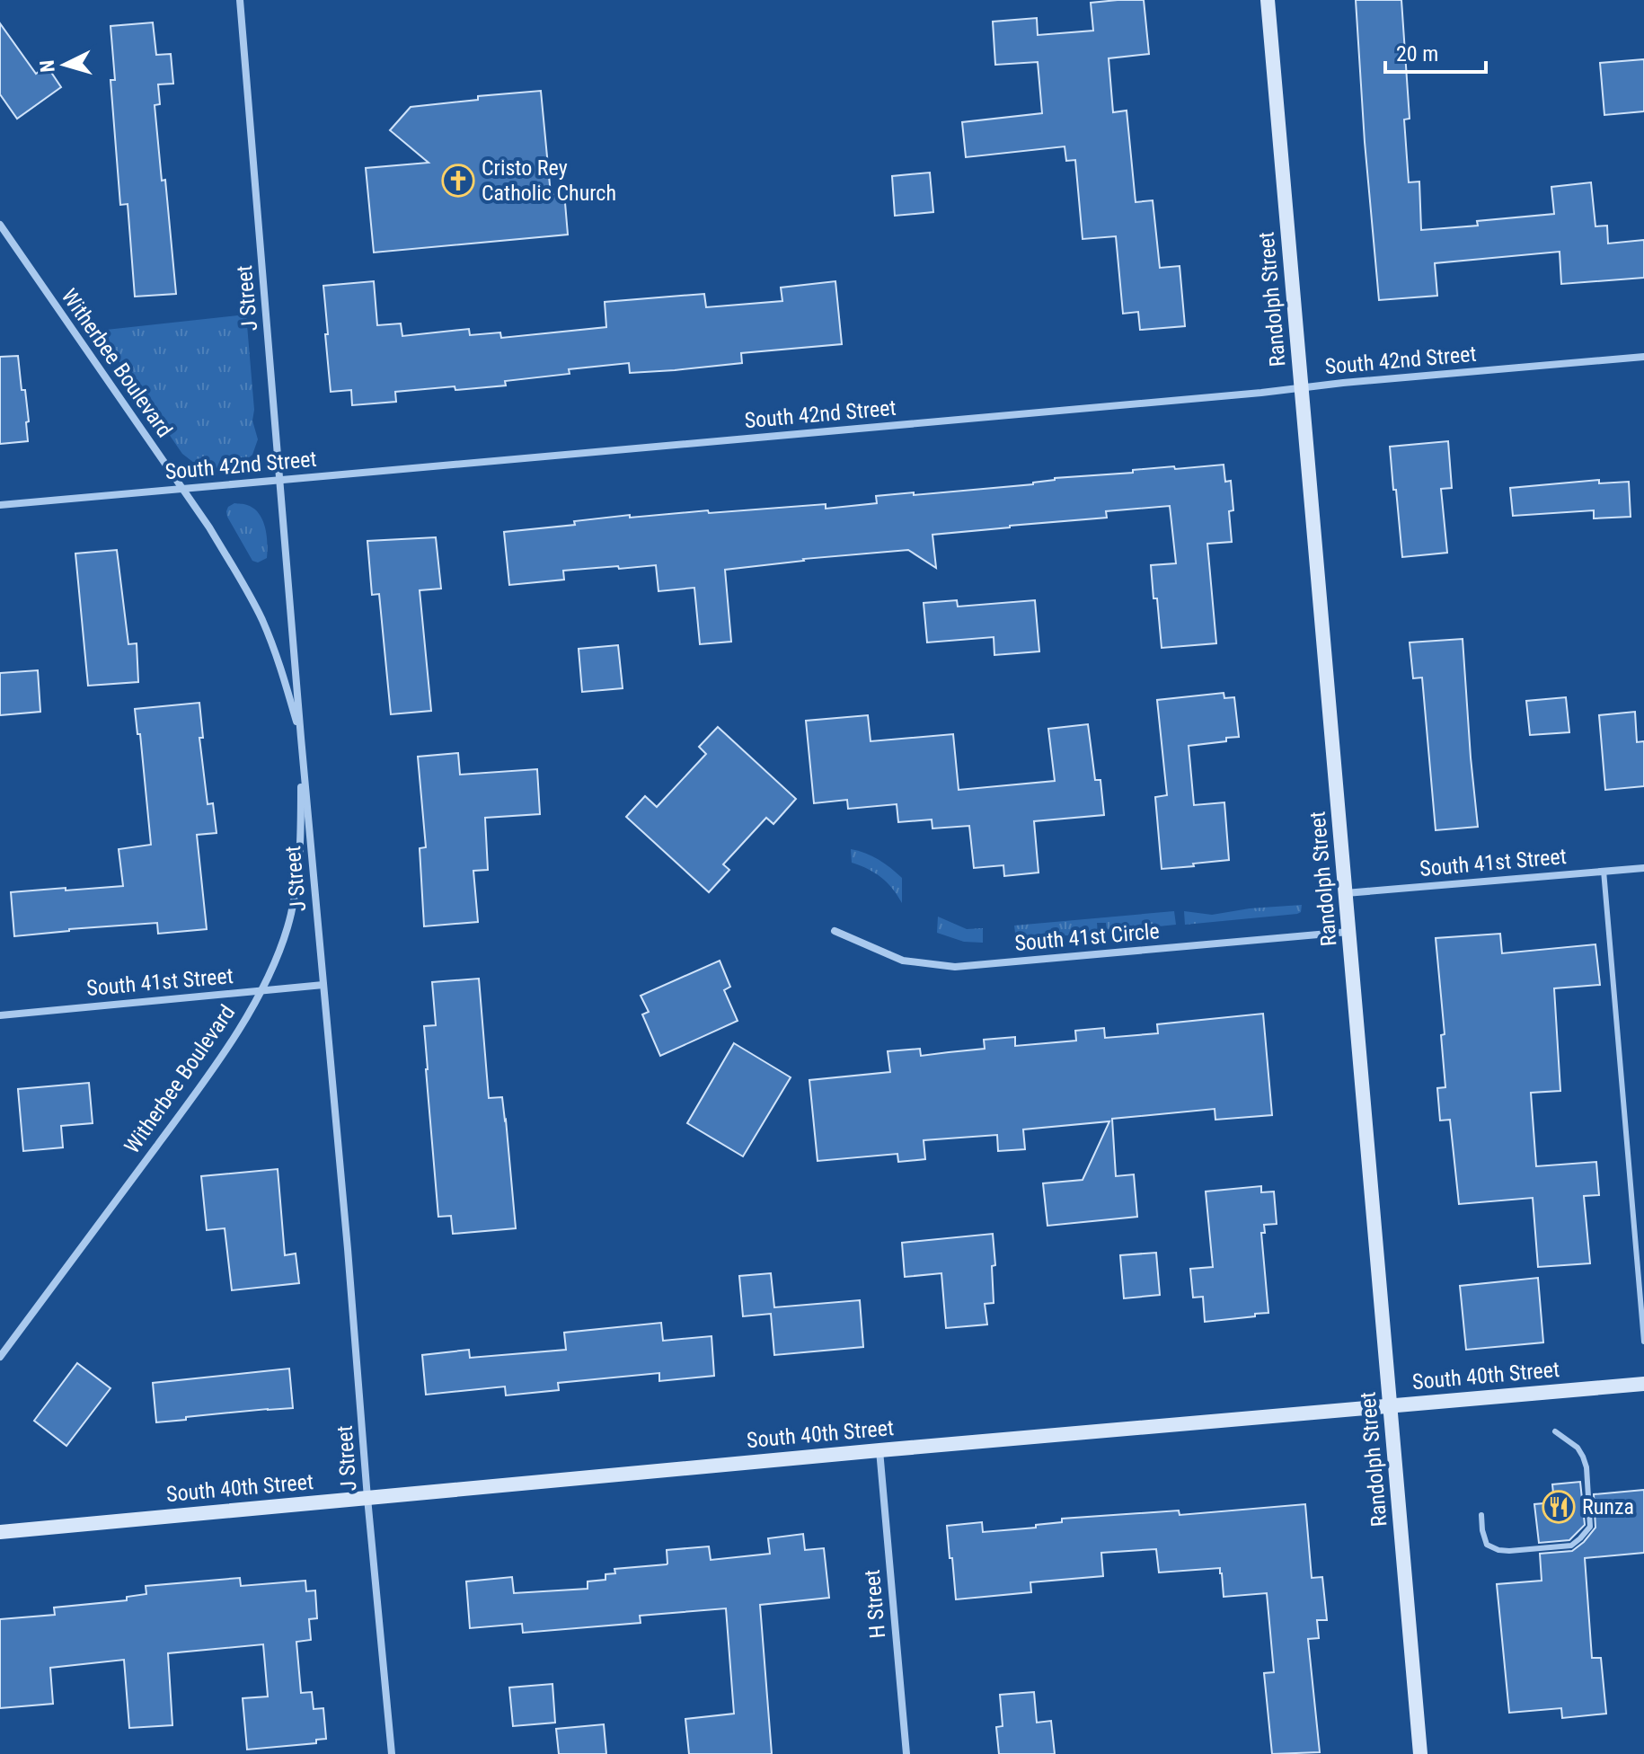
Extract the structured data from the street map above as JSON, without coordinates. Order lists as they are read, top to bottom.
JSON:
{
  "streets": {
    "main road": ["Randolph Street", "South 40th Street"],
    "street": [
      "J Street",
      "South 42nd Street",
      "Witherbee Boulevard",
      "South 41st Street",
      "South 41st Circle",
      "H Street"
    ]
  },
  "crossings": [
    ["J Street", "South 42nd Street"],
    ["J Street", "Witherbee Boulevard"],
    ["J Street", "South 41st Street"],
    ["J Street", "South 40th Street"],
    ["Randolph Street", "South 42nd Street"],
    ["Randolph Street", "South 41st Street"],
    ["Randolph Street", "South 41st Circle"],
    ["Randolph Street", "South 40th Street"],
    ["South 42nd Street", "Witherbee Boulevard"],
    ["Witherbee Boulevard", "South 41st Street"],
    ["South 40th Street", "H Street"]
  ],
  "places": {
    "church": ["Cristo Rey Catholic Church"],
    "restaurant": ["Runza"]
  },
  "scale_bar": "20 m",
  "north": "left"
}
